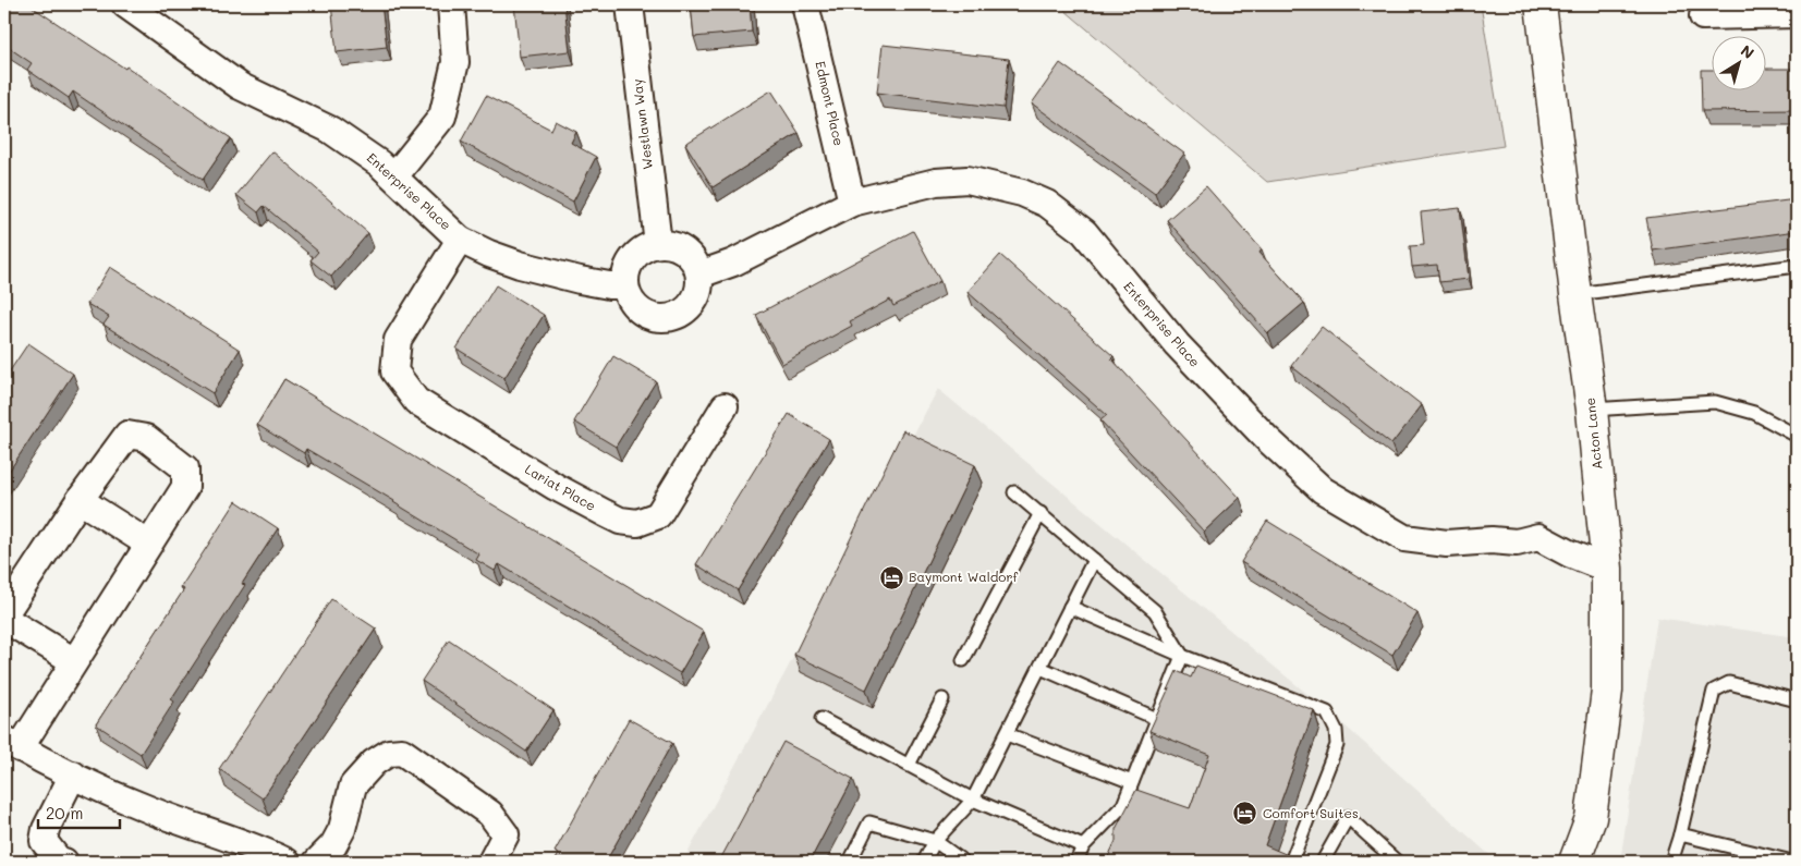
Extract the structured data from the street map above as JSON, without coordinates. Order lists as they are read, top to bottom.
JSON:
{
  "streets": {
    "main road": ["Acton Lane"],
    "street": [
      "Edmont Place",
      "Westlawn Way",
      "Enterprise Place",
      "Lariat Place"
    ]
  },
  "crossings": [
    ["Edmont Place", "Enterprise Place"],
    ["Westlawn Way", "Enterprise Place"],
    ["Enterprise Place", "Acton Lane"],
    ["Enterprise Place", "Lariat Place"]
  ],
  "places": {
    "hotel": ["Baymont Waldorf", "Comfort Suites"]
  },
  "scale_bar": "20 m",
  "north": "top right"
}
